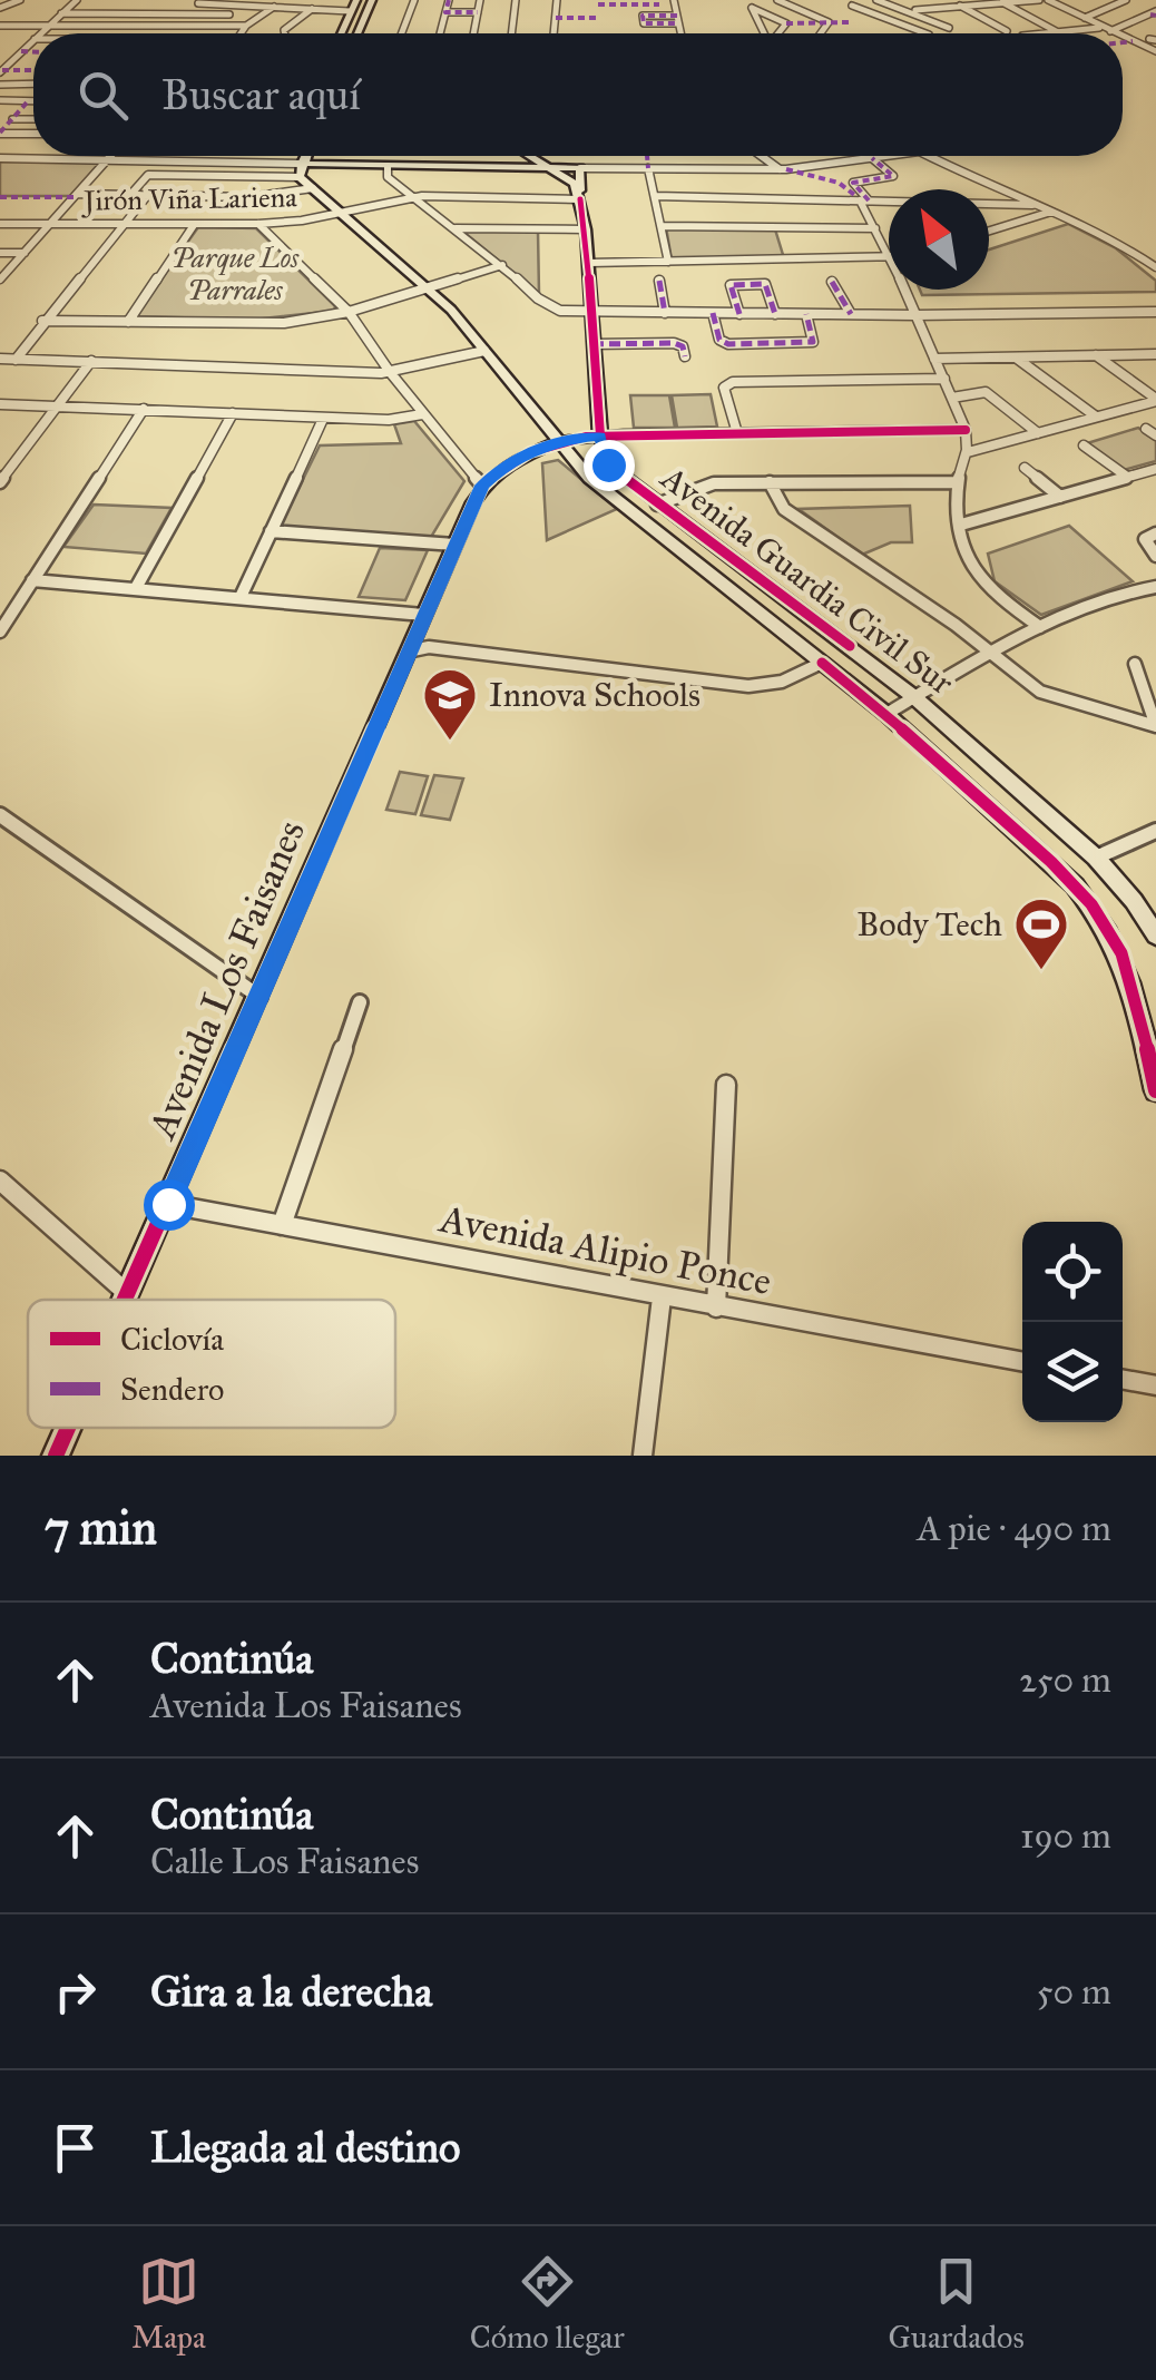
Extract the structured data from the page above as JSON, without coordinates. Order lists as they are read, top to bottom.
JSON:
{
  "streets": {
    "main road": ["Avenida Guardia Civil Sur", "Avenida Los Faisanes"],
    "street": ["Jirón Viña Lariena", "Avenida Alipio Ponce"]
  },
  "crossings": [
    ["Jirón Viña Lariena", "Avenida Guardia Civil Sur"],
    ["Avenida Los Faisanes", "Avenida Alipio Ponce"]
  ],
  "parks": ["Parque Los Parrales"],
  "places": {
    "school or university": ["Innova Schools"],
    "sports": ["Body Tech"]
  },
  "legend": ["Ciclovía", "Sendero"],
  "north": "top left",
  "page": {
    "search": "Buscar aquí",
    "heading": ["7 min", "A pie · 490 m"],
    "list": [
      ["Continúa", "Avenida Los Faisanes", "250 m"],
      ["Continúa", "Calle Los Faisanes", "190 m"],
      ["Gira a la derecha", "50 m"],
      "Llegada al destino"
    ],
    "nav": ["Mapa", "Cómo llegar", "Guardados"]
  }
}
